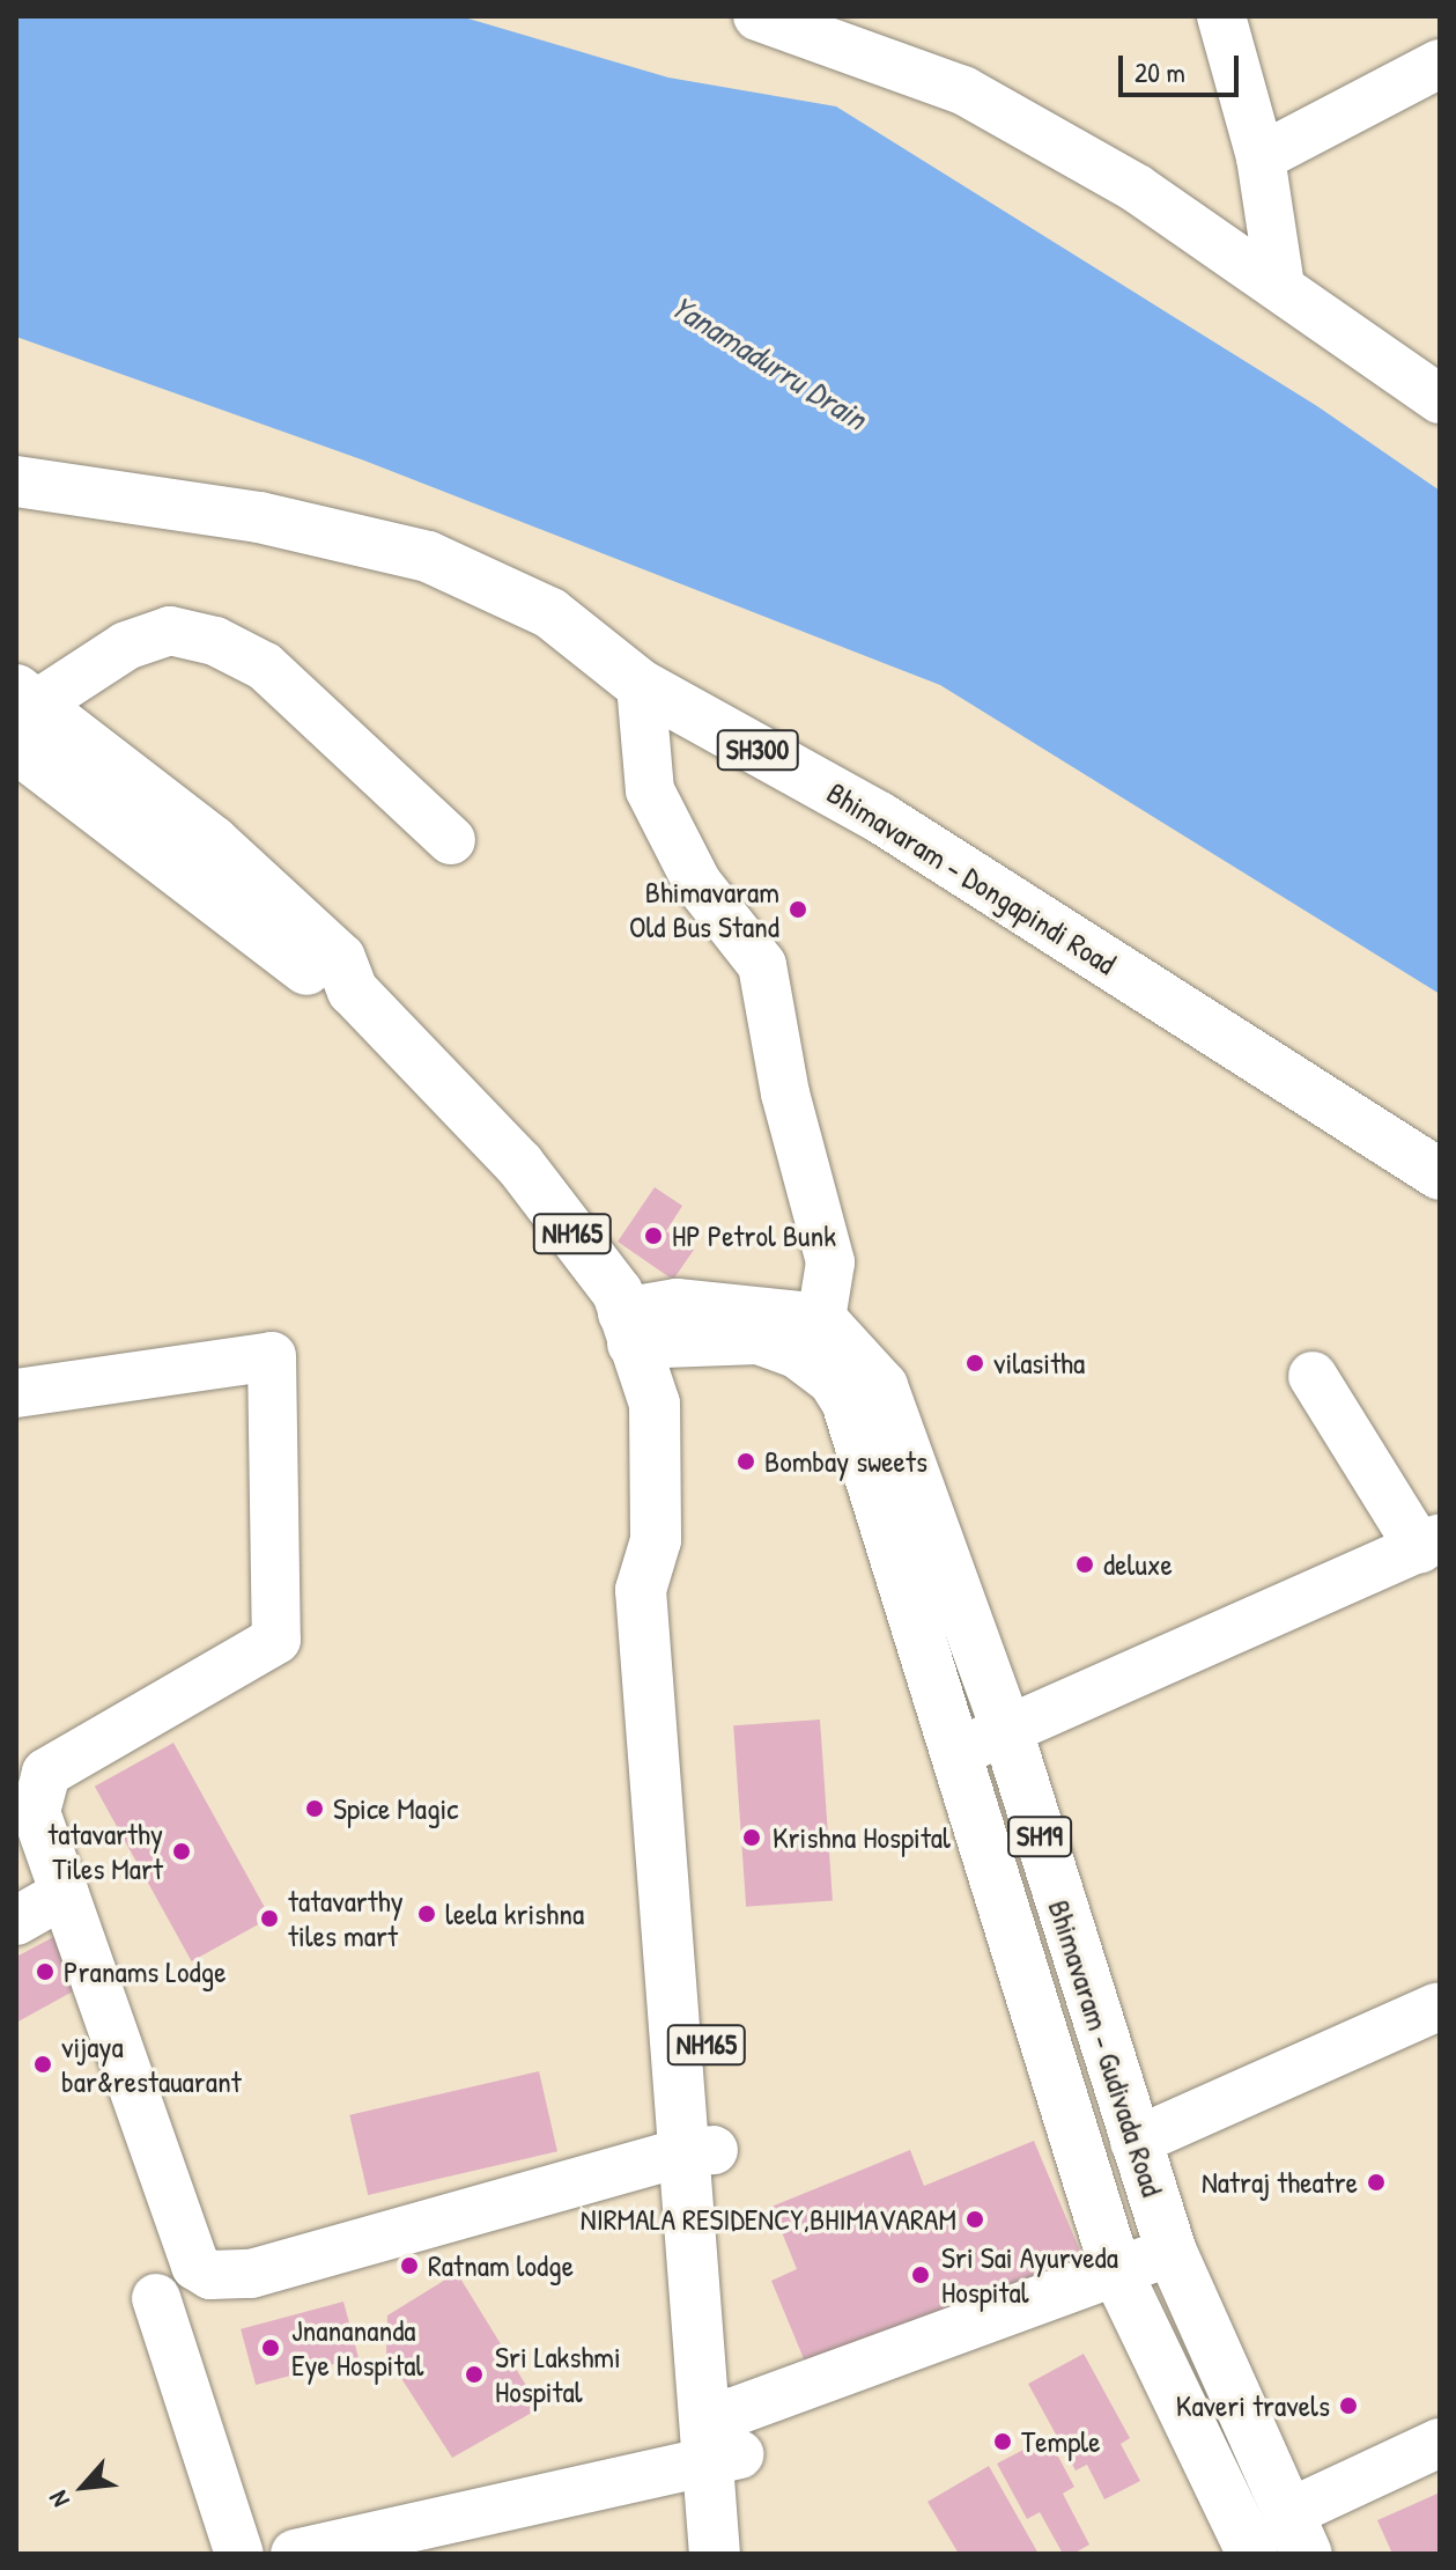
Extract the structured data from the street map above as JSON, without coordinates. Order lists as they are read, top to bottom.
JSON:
{
  "streets": {
    "main road": [
      "SH300",
      "Bhimavaram - Dongapindi Road",
      "NH165",
      "SH19",
      "Bhimavaram - Gudivada Road"
    ]
  },
  "water": ["Yanamadurru Drain"],
  "places": [
    "Bhimavaram Old Bus Stand",
    "HP Petrol Bunk",
    "vilasitha",
    "Bombay sweets",
    "deluxe",
    "Spice Magic",
    "Krishna Hospital",
    "tatavarthy Tiles Mart",
    "leela krishna",
    "tatavarthy tiles mart",
    "Pranams Lodge",
    "vijaya bar&restauarant",
    "Natraj theatre",
    "NIRMALA RESIDENCY,BHIMAVARAM",
    "Ratnam lodge",
    "Sri Sai Ayurveda Hospital",
    "Jnanananda Eye Hospital",
    "Sri Lakshmi Hospital",
    "Kaveri travels",
    "Temple"
  ],
  "scale_bar": "20 m",
  "north": "bottom left"
}
